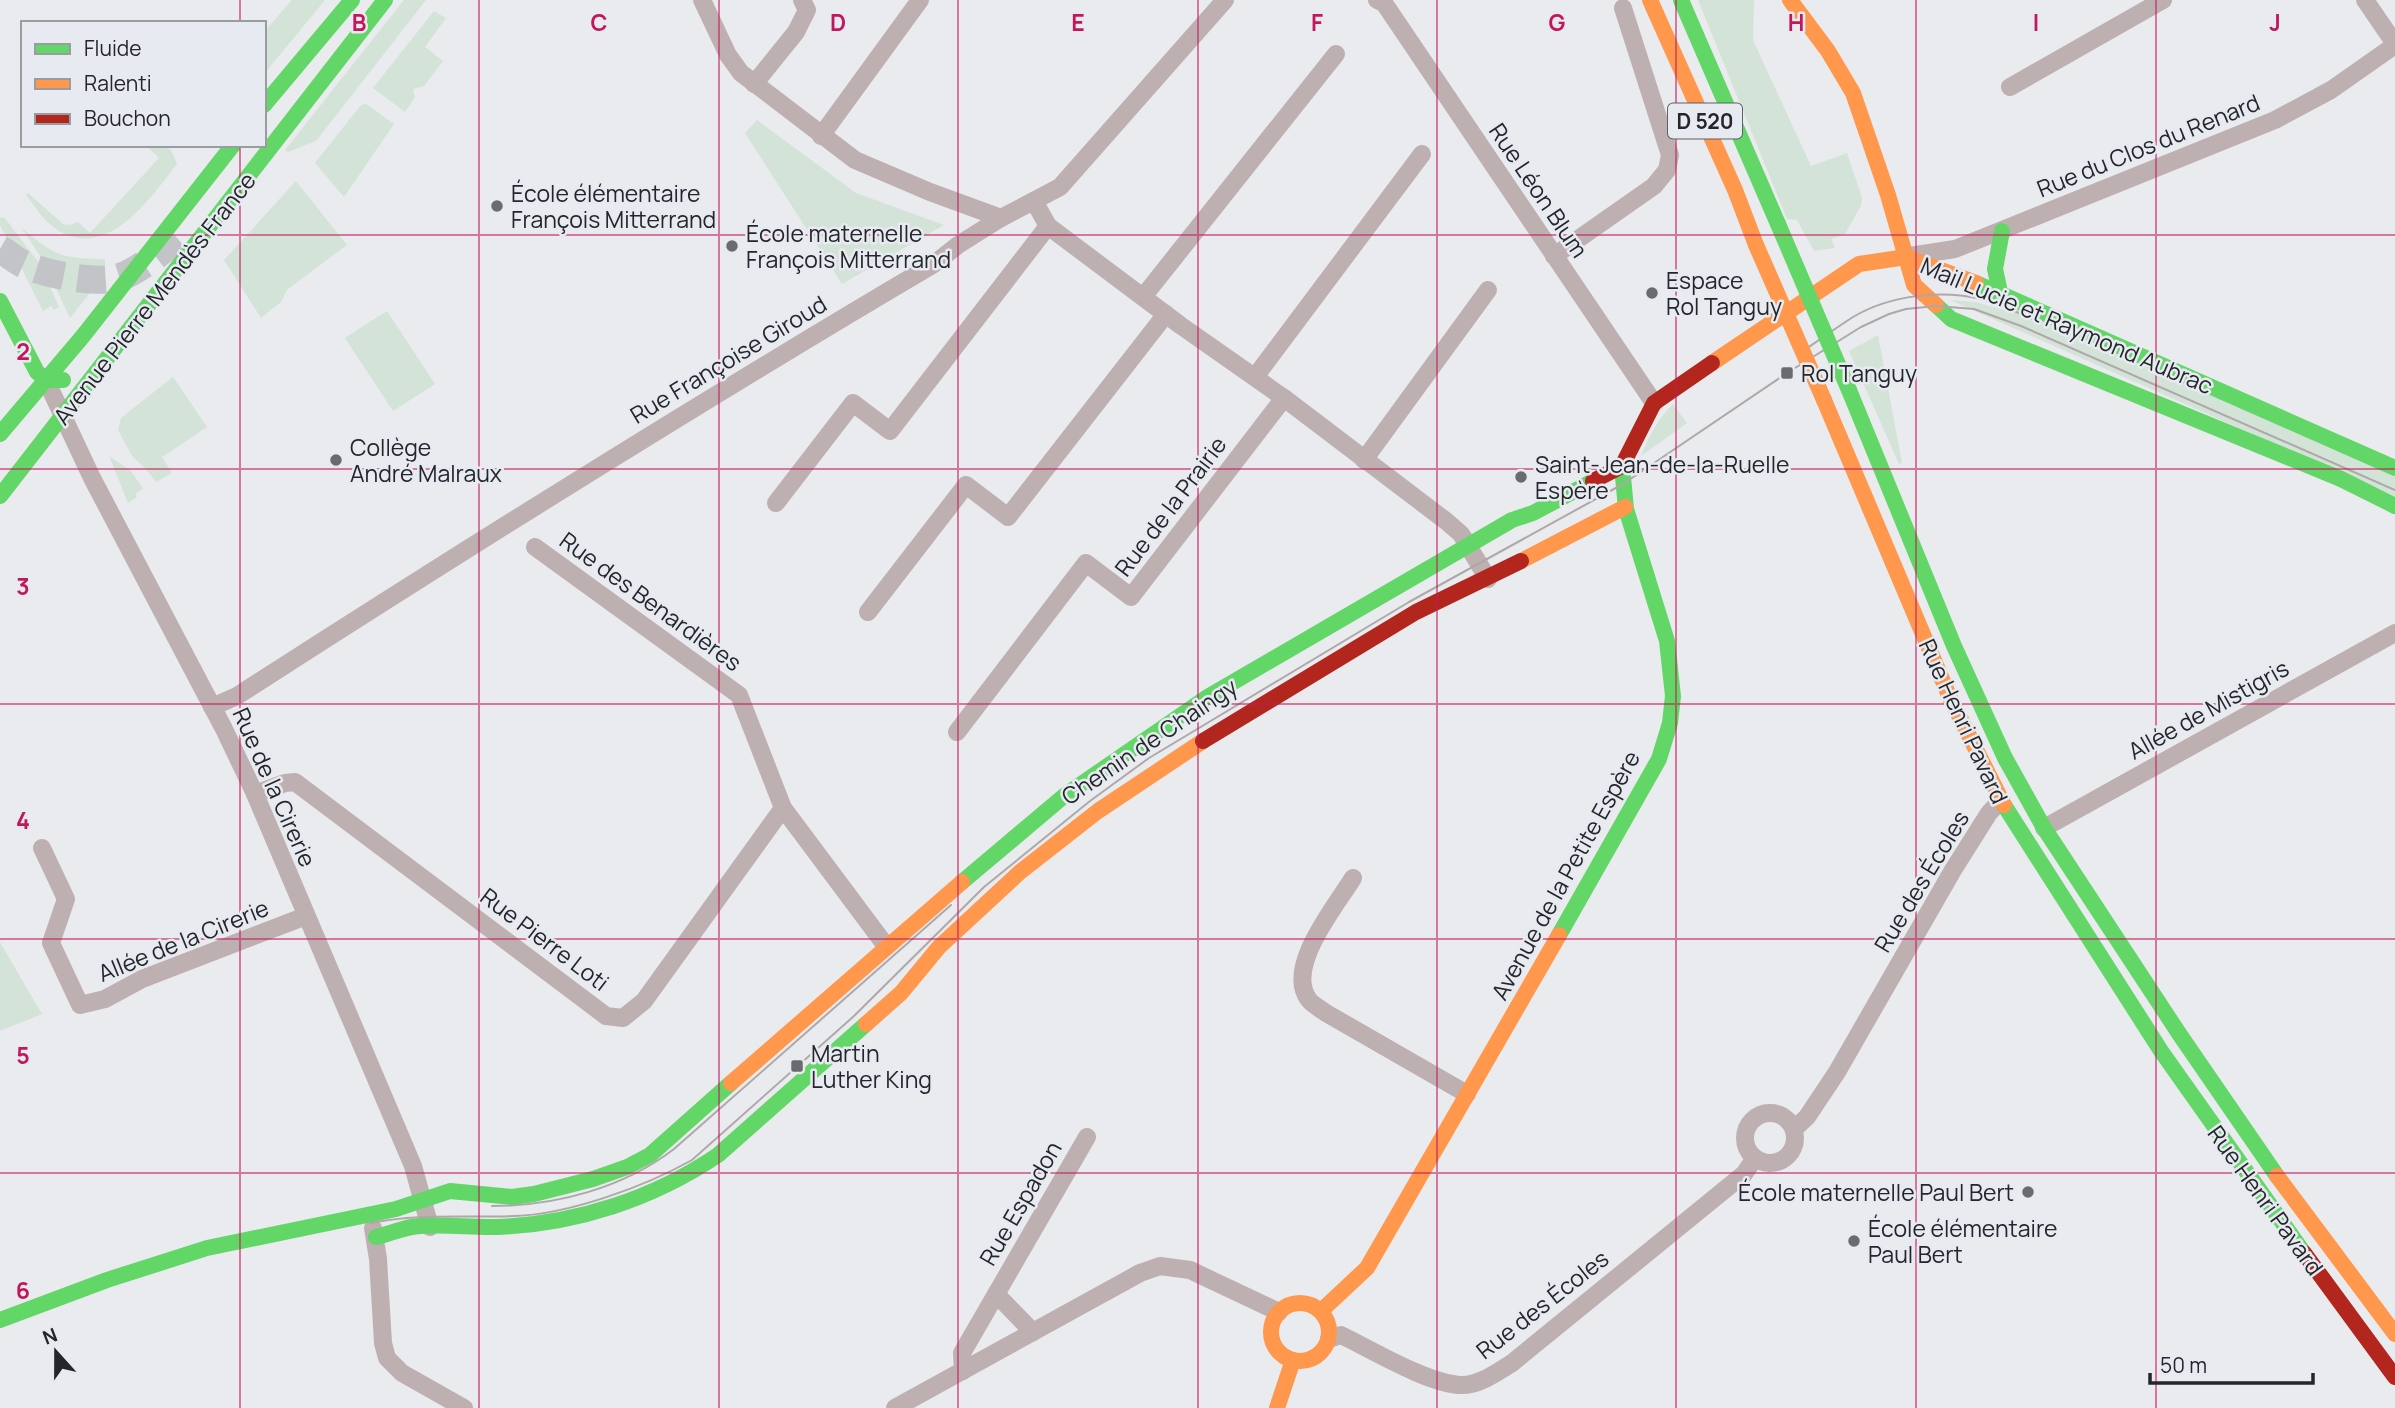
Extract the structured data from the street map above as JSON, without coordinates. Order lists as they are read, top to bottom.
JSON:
{
  "streets": {
    "street": [
      "D 520",
      "Rue du Clos du Renard",
      "Rue Léon Blum",
      "Avenue Pierre Mendès France",
      "Mail Lucie et Raymond Aubrac",
      "Rue Françoise Giroud",
      "Rue de la Prairie",
      "Rue des Benardières",
      "Allée de Mistigris",
      "Rue Henri Pavard",
      "Chemin de Chaingy",
      "Rue de la Cirerie",
      "Avenue de la Petite Espère",
      "Rue des Écoles",
      "Rue Pierre Loti",
      "Allée de la Cirerie",
      "Rue Espadon"
    ]
  },
  "crossings": [
    ["Rue du Clos du Renard", "Mail Lucie et Raymond Aubrac"],
    ["Avenue Pierre Mendès France", "Rue de la Cirerie"],
    ["Rue Françoise Giroud", "Rue de la Cirerie"],
    ["Rue des Benardières", "Chemin de Chaingy"],
    ["Rue des Benardières", "Rue Pierre Loti"],
    ["Allée de Mistigris", "Rue Henri Pavard"],
    ["Rue Henri Pavard", "Rue des Écoles"],
    ["Chemin de Chaingy", "Rue de la Cirerie"],
    ["Chemin de Chaingy", "Avenue de la Petite Espère"],
    ["Rue de la Cirerie", "Rue Pierre Loti"],
    ["Rue de la Cirerie", "Allée de la Cirerie"],
    ["Avenue de la Petite Espère", "Rue des Écoles"]
  ],
  "places": {
    "other": [
      "École élémentaire François Mitterrand",
      "École maternelle François Mitterrand",
      "Espace Rol Tanguy",
      "Collège André Malraux",
      "Saint-Jean-de-la-Ruelle Espère",
      "École maternelle Paul Bert",
      "École élémentaire Paul Bert"
    ],
    "transit": ["Rol Tanguy", "Martin Luther King"]
  },
  "legend": ["Fluide", "Ralenti", "Bouchon"],
  "scale_bar": "50 m",
  "north": "top",
  "grid": {
    "columns": [
      "B",
      "C",
      "D",
      "E",
      "F",
      "G",
      "H",
      "I",
      "J"
    ],
    "rows": [
      "2",
      "3",
      "4",
      "5",
      "6"
    ]
  }
}
